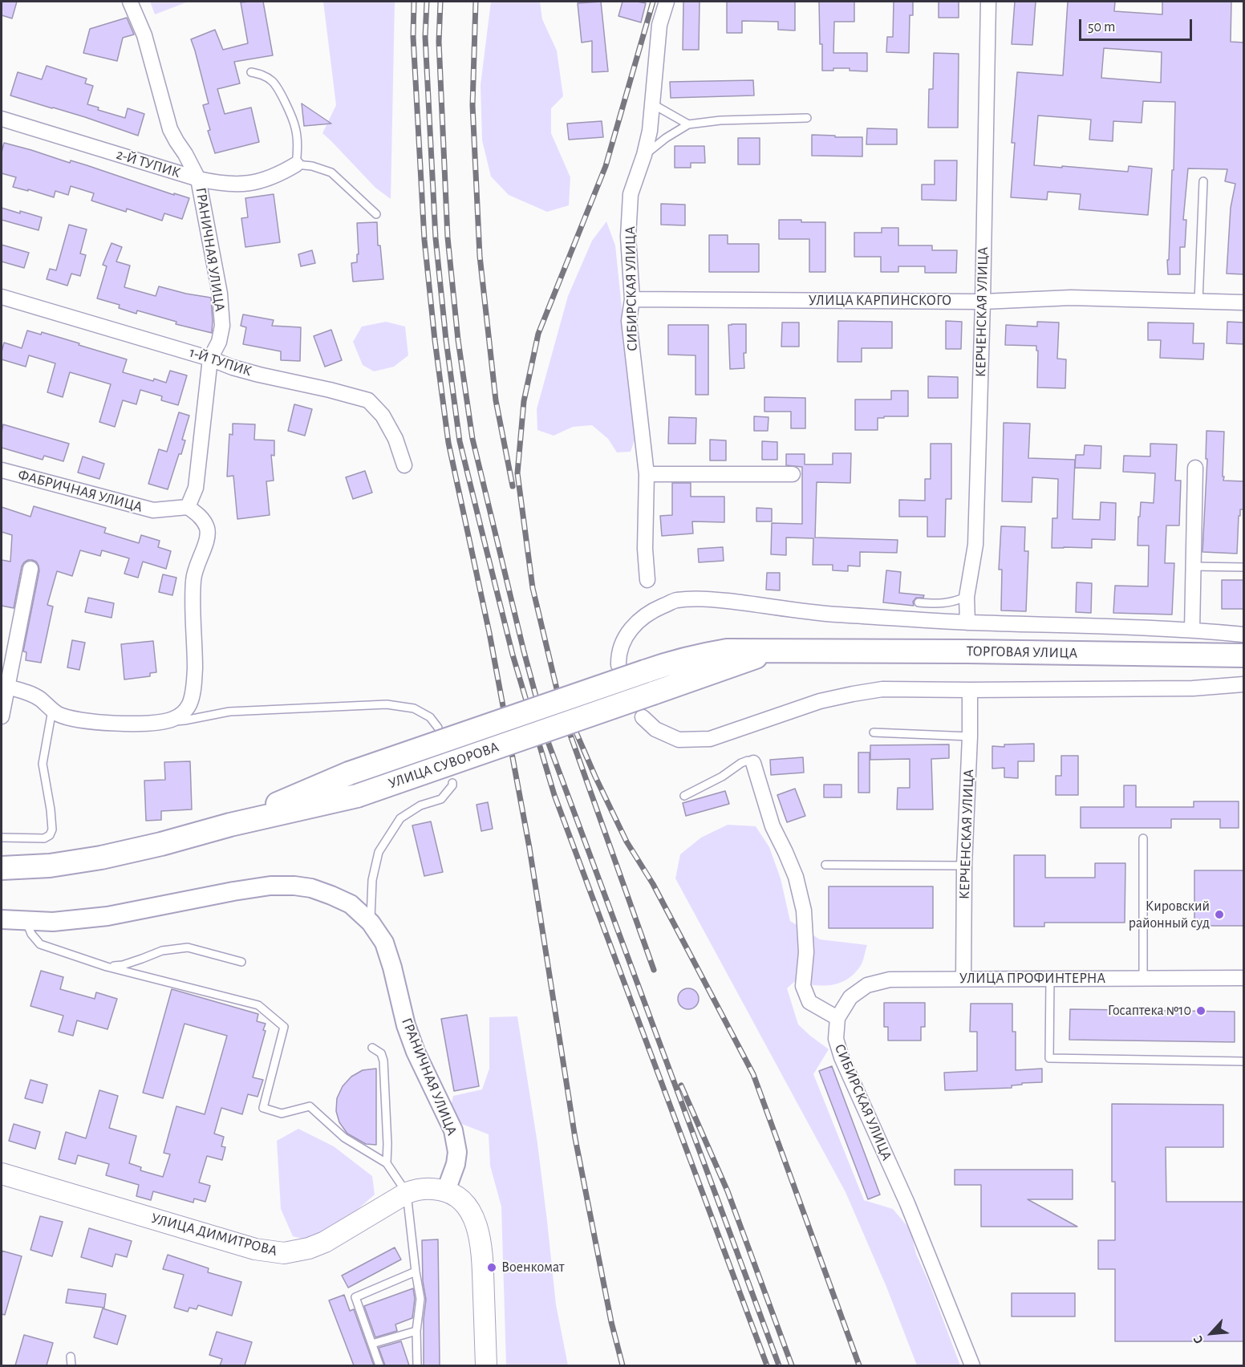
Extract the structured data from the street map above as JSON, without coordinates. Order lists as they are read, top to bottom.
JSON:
{
  "streets": {
    "main road": ["ТОРГОВАЯ УЛИЦА", "УЛИЦА СУВОРОВА", "УЛИЦА ДИМИТРОВА"],
    "street": [
      "2-Й ТУПИК",
      "ГРАНИЧНАЯ УЛИЦА",
      "СИБИРСКАЯ УЛИЦА",
      "УЛИЦА КАРПИНСКОГО",
      "КЕРЧЕНСКАЯ УЛИЦА",
      "1-Й ТУПИК",
      "ФАБРИЧНАЯ УЛИЦА",
      "УЛИЦА ПРОФИНТЕРНА"
    ]
  },
  "crossings": [
    ["2-Й ТУПИК", "ГРАНИЧНАЯ УЛИЦА"],
    ["ГРАНИЧНАЯ УЛИЦА", "1-Й ТУПИК"],
    ["ГРАНИЧНАЯ УЛИЦА", "ФАБРИЧНАЯ УЛИЦА"],
    ["ГРАНИЧНАЯ УЛИЦА", "УЛИЦА ДИМИТРОВА"],
    ["СИБИРСКАЯ УЛИЦА", "УЛИЦА КАРПИНСКОГО"],
    ["СИБИРСКАЯ УЛИЦА", "УЛИЦА ПРОФИНТЕРНА"],
    ["УЛИЦА КАРПИНСКОГО", "КЕРЧЕНСКАЯ УЛИЦА"],
    ["КЕРЧЕНСКАЯ УЛИЦА", "УЛИЦА ПРОФИНТЕРНА"],
    ["ТОРГОВАЯ УЛИЦА", "УЛИЦА СУВОРОВА"]
  ],
  "places": ["Кировский районный суд", "Госаптека №10", "Военкомат"],
  "scale_bar": "50 m",
  "north": "bottom left"
}
